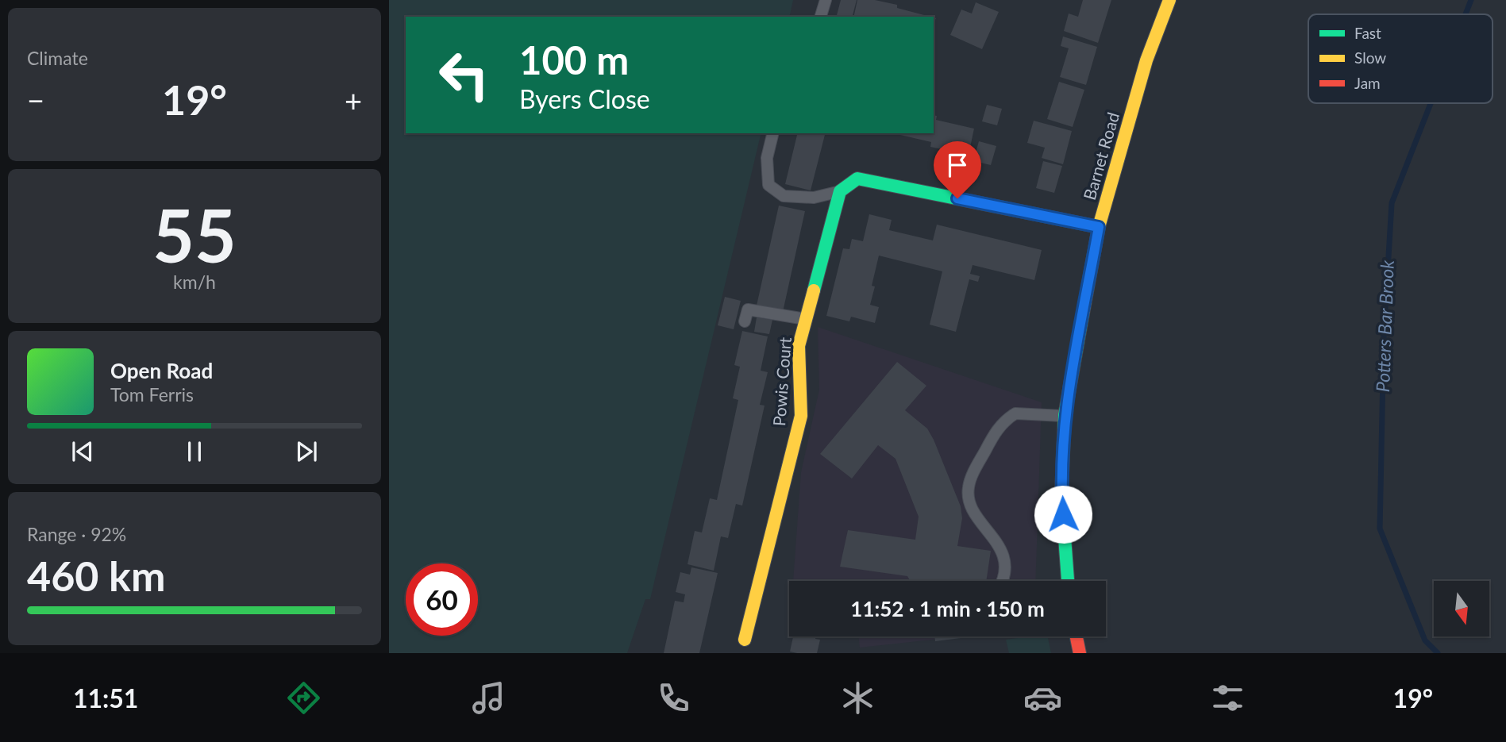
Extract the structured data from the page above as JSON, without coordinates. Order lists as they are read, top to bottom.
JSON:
{
  "streets": {
    "street": ["Barnet Road", "Powis Court"]
  },
  "water": ["Potters Bar Brook"],
  "legend": ["Fast", "Slow", "Jam"],
  "north": "bottom",
  "page": {
    "tile": [
      "Climate",
      ["55", "km/h"],
      ["Range · 92%", "460 km"]
    ],
    "turn": ["100 m", "Byers Close"],
    "heat": ["−", "19°", "+"],
    "song": ["Open Road", "Tom Ferris"],
    "limit": "60",
    "trip": "11:52 · 1 min · 150 m",
    "tabs": ["11:51", "19°"]
  }
}
